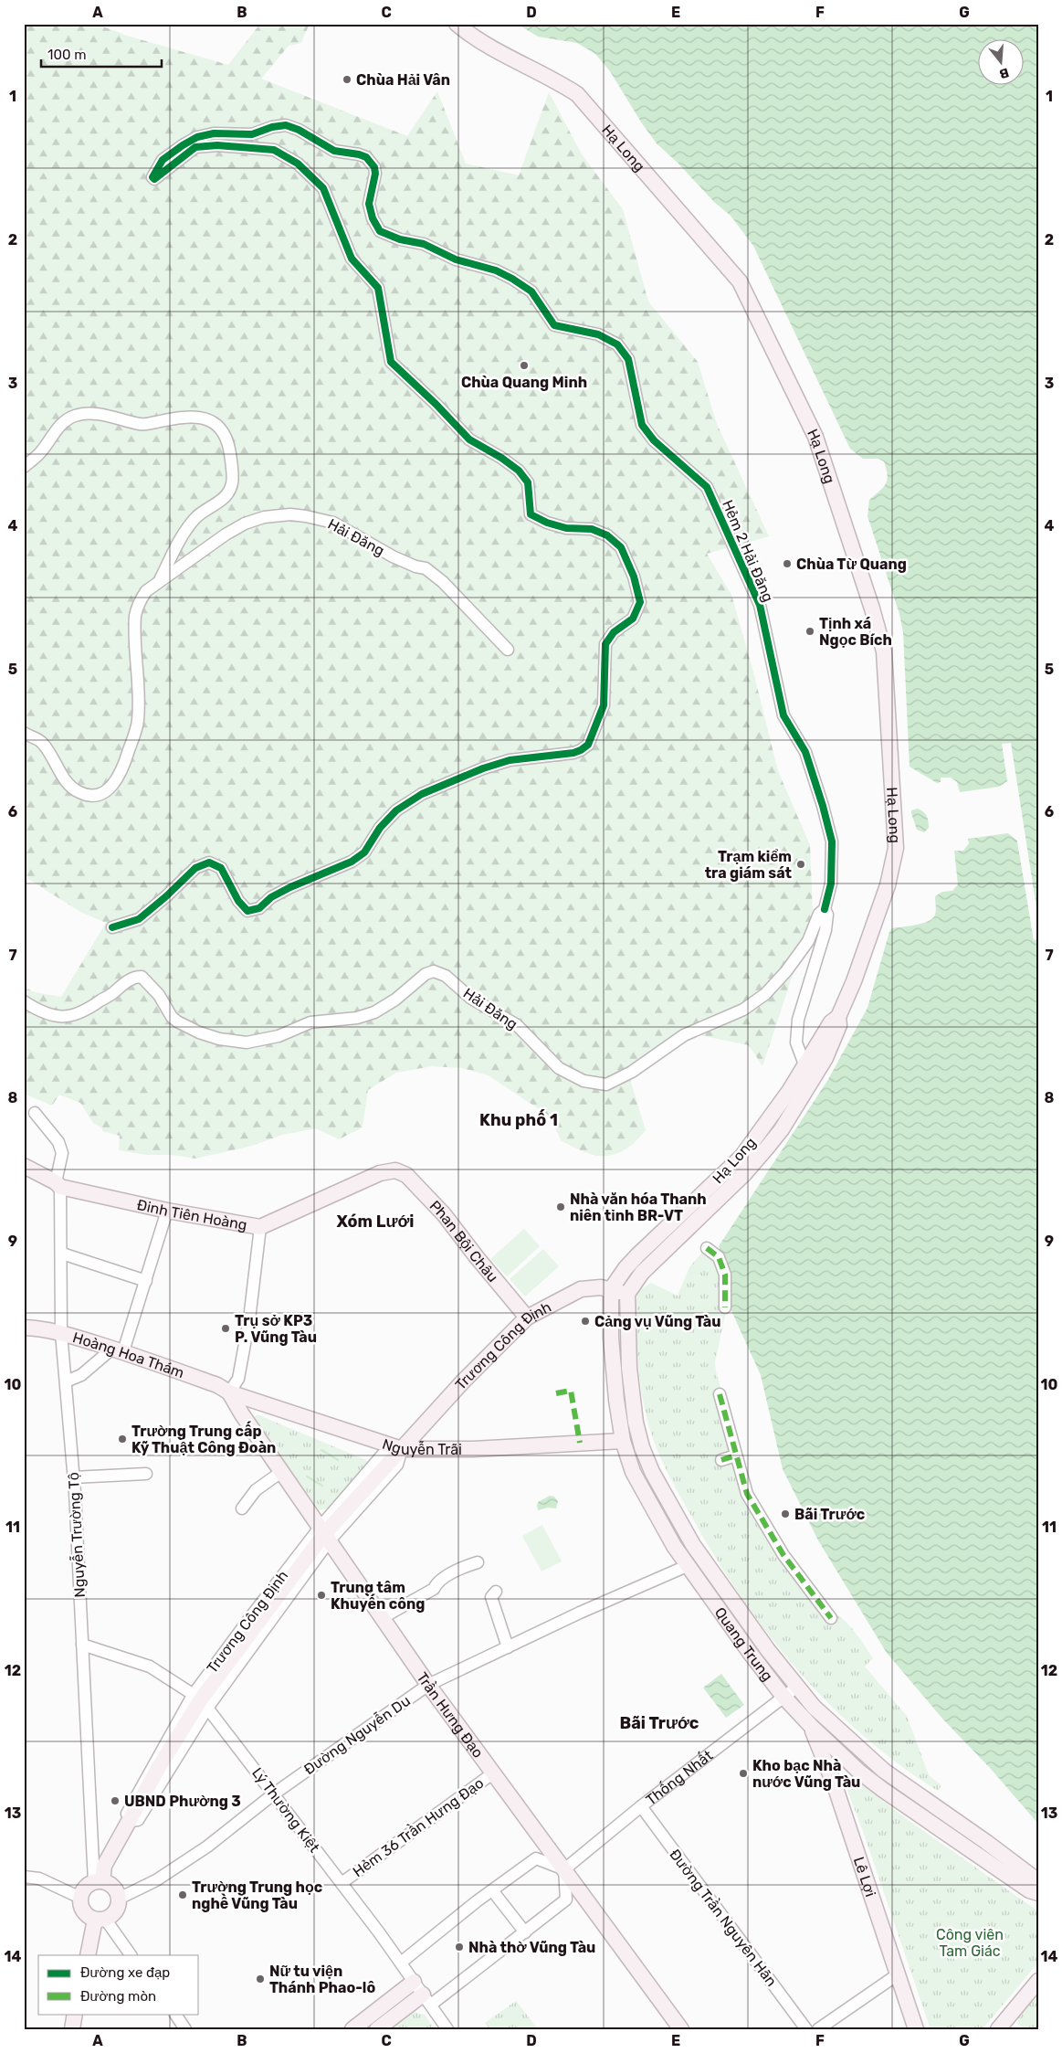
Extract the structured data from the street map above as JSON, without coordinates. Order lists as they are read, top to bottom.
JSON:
{
  "streets": {
    "main road": [
      "Hạ Long",
      "Đinh Tiên Hoàng",
      "Phan Bội Châu",
      "Trương Công Định",
      "Hoàng Hoa Thám",
      "Nguyễn Trãi",
      "Quang Trung",
      "Trần Hưng Đạo",
      "Lê Lợi"
    ],
    "street": [
      "Hải Đăng",
      "Hẻm 2 Hải Đăng",
      "Nguyễn Trường Tộ",
      "Đường Nguyễn Du",
      "Thống Nhất",
      "Lý Thường Kiệt",
      "Hẻm 36 Trần Hưng Đạo",
      "Đường Trần Nguyên Hãn"
    ]
  },
  "crossings": [
    ["Hạ Long", "Trương Công Định"],
    ["Hạ Long", "Quang Trung"],
    ["Hải Đăng", "Hẻm 2 Hải Đăng"],
    ["Đinh Tiên Hoàng", "Phan Bội Châu"],
    ["Đinh Tiên Hoàng", "Nguyễn Trường Tộ"],
    ["Phan Bội Châu", "Trương Công Định"],
    ["Trương Công Định", "Nguyễn Trãi"],
    ["Trương Công Định", "Nguyễn Trường Tộ"],
    ["Trương Công Định", "Quang Trung"],
    ["Trương Công Định", "Trần Hưng Đạo"],
    ["Trương Công Định", "Đường Nguyễn Du"],
    ["Trương Công Định", "Lý Thường Kiệt"],
    ["Hoàng Hoa Thám", "Nguyễn Trãi"],
    ["Hoàng Hoa Thám", "Nguyễn Trường Tộ"],
    ["Hoàng Hoa Thám", "Trần Hưng Đạo"],
    ["Nguyễn Trãi", "Quang Trung"],
    ["Nguyễn Trãi", "Trần Hưng Đạo"],
    ["Nguyễn Trường Tộ", "Đường Nguyễn Du"],
    ["Nguyễn Trường Tộ", "Lý Thường Kiệt"],
    ["Quang Trung", "Đường Nguyễn Du"],
    ["Quang Trung", "Thống Nhất"],
    ["Quang Trung", "Lê Lợi"],
    ["Trần Hưng Đạo", "Đường Nguyễn Du"],
    ["Trần Hưng Đạo", "Thống Nhất"],
    ["Trần Hưng Đạo", "Hẻm 36 Trần Hưng Đạo"],
    ["Đường Nguyễn Du", "Lý Thường Kiệt"],
    ["Thống Nhất", "Đường Trần Nguyên Hãn"],
    ["Lý Thường Kiệt", "Hẻm 36 Trần Hưng Đạo"]
  ],
  "districts": ["Khu phố 1", "Xóm Lưới", "Bãi Trước"],
  "parks": ["Công viên Tam Giác"],
  "places": [
    "Chùa Hải Vân",
    "Chùa Quang Minh",
    "Chùa Từ Quang",
    "Tịnh xá Ngọc Bích",
    "Trạm kiểm tra giám sát",
    "Nhà văn hóa Thanh niên tỉnh BR-VT",
    "Cảng vụ Vũng Tàu",
    "Trụ sở KP3 P. Vũng Tàu",
    "Trường Trung cấp Kỹ Thuật Công Đoàn",
    "Bãi Trước",
    "Trung tâm Khuyến công",
    "Kho bạc Nhà nước Vũng Tàu",
    "UBND Phường 3",
    "Trường Trung học nghề Vũng Tàu",
    "Nhà thờ Vũng Tàu",
    "Nữ tu viện Thánh Phao-lô"
  ],
  "legend": ["Đường xe đạp", "Đường mòn"],
  "scale_bar": "100 m",
  "north": "bottom",
  "grid": {
    "columns": [
      "A",
      "B",
      "C",
      "D",
      "E",
      "F",
      "G"
    ],
    "rows": [
      "1",
      "2",
      "3",
      "4",
      "5",
      "6",
      "7",
      "8",
      "9",
      "10",
      "11",
      "12",
      "13",
      "14"
    ]
  }
}
